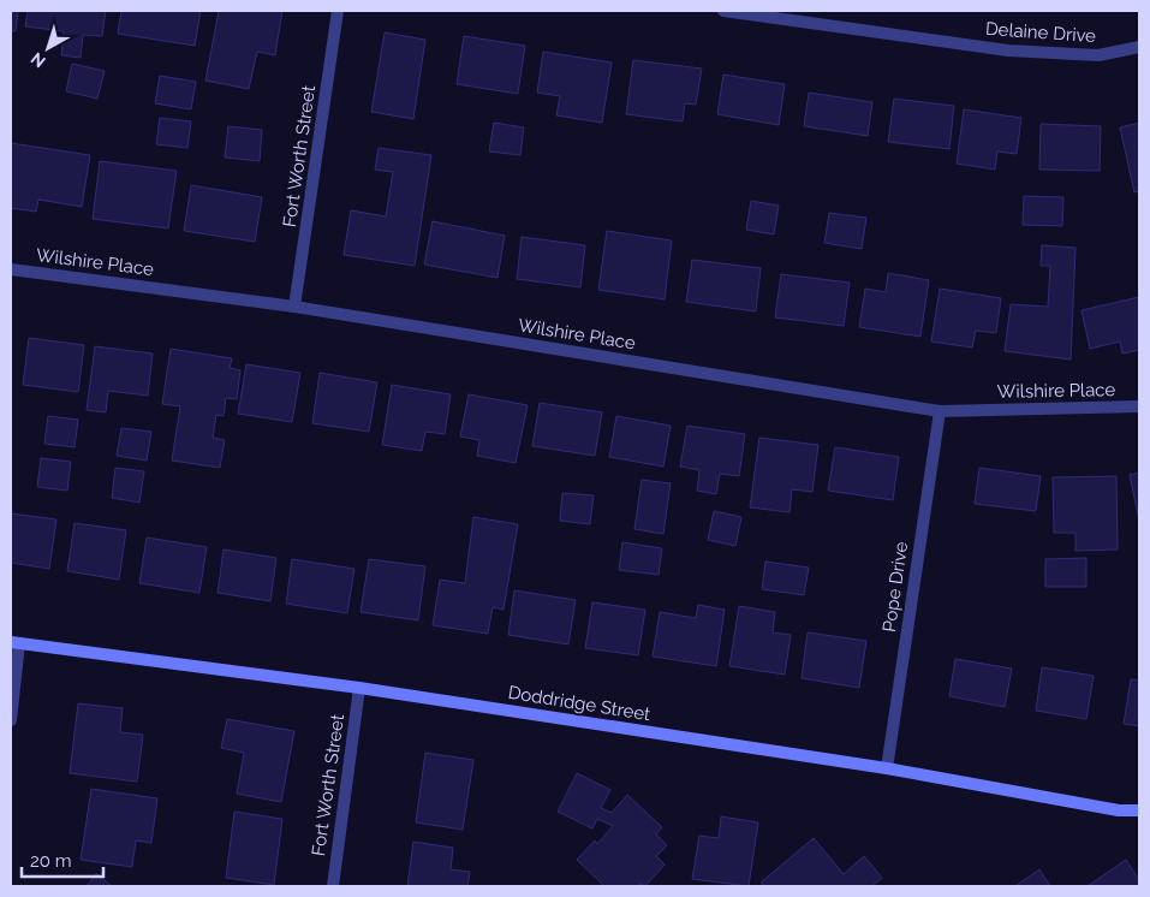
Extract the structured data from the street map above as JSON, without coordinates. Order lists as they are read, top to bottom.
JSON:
{
  "streets": {
    "main road": ["Doddridge Street"],
    "street": [
      "Delaine Drive",
      "Fort Worth Street",
      "Wilshire Place",
      "Pope Drive"
    ]
  },
  "crossings": [
    ["Fort Worth Street", "Wilshire Place"],
    ["Fort Worth Street", "Doddridge Street"],
    ["Wilshire Place", "Pope Drive"],
    ["Pope Drive", "Doddridge Street"]
  ],
  "scale_bar": "20 m",
  "north": "bottom left"
}
